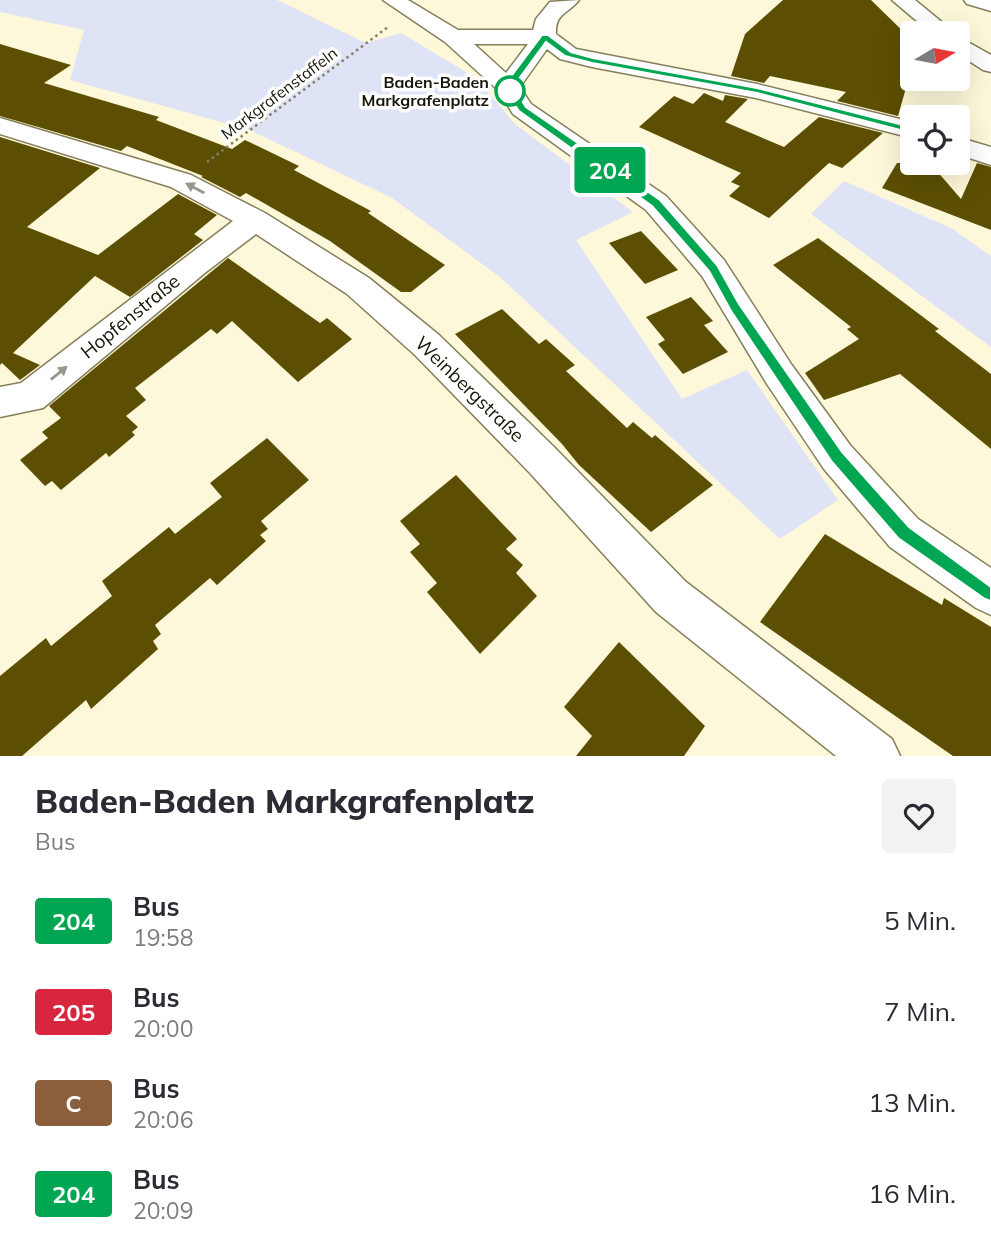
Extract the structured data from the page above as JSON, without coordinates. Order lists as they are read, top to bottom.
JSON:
{
  "streets": {
    "street": ["Hopfenstraße", "Weinbergstraße"],
    "path": ["Markgrafenstaffeln"]
  },
  "crossings": [
    ["Markgrafenstaffeln", "Weinbergstraße"],
    ["Hopfenstraße", "Weinbergstraße"]
  ],
  "one_way": ["Hopfenstraße"],
  "places": ["Baden-Baden Markgrafenplatz"],
  "lines": ["bus line 204"],
  "north": "right",
  "page": {
    "on_map": "204",
    "heading": ["Baden-Baden Markgrafenplatz", "Bus"],
    "list": [
      {
        "mark": "204",
        "name": "Bus",
        "note": "19:58",
        "value": "5 Min."
      },
      {
        "mark": "205",
        "name": "Bus",
        "note": "20:00",
        "value": "7 Min."
      },
      {
        "mark": "C",
        "name": "Bus",
        "note": "20:06",
        "value": "13 Min."
      },
      {
        "mark": "204",
        "name": "Bus",
        "note": "20:09",
        "value": "16 Min."
      }
    ]
  }
}
